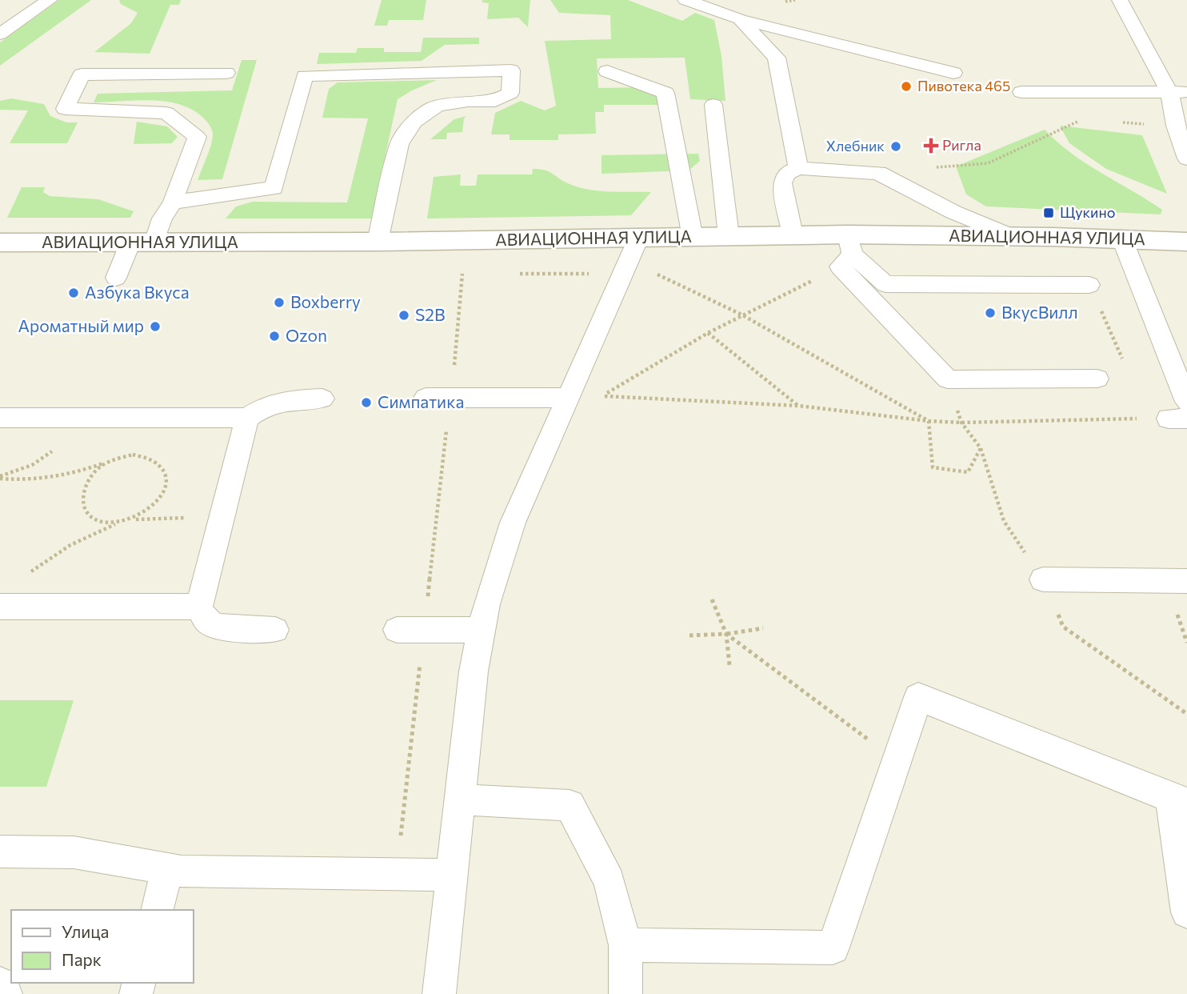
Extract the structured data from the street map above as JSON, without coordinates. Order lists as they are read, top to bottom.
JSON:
{
  "streets": {
    "street": ["АВИАЦИОННАЯ УЛИЦА"]
  },
  "places": {
    "other": [
      "Пивотека 465",
      "Хлебник",
      "Азбука Вкуса",
      "Boxberry",
      "ВкусВилл",
      "S2B",
      "Ароматный мир",
      "Ozon",
      "Симпатика"
    ],
    "health": ["Ригла"],
    "transit": ["Щукино"]
  },
  "legend": ["Улица", "Парк"]
}
